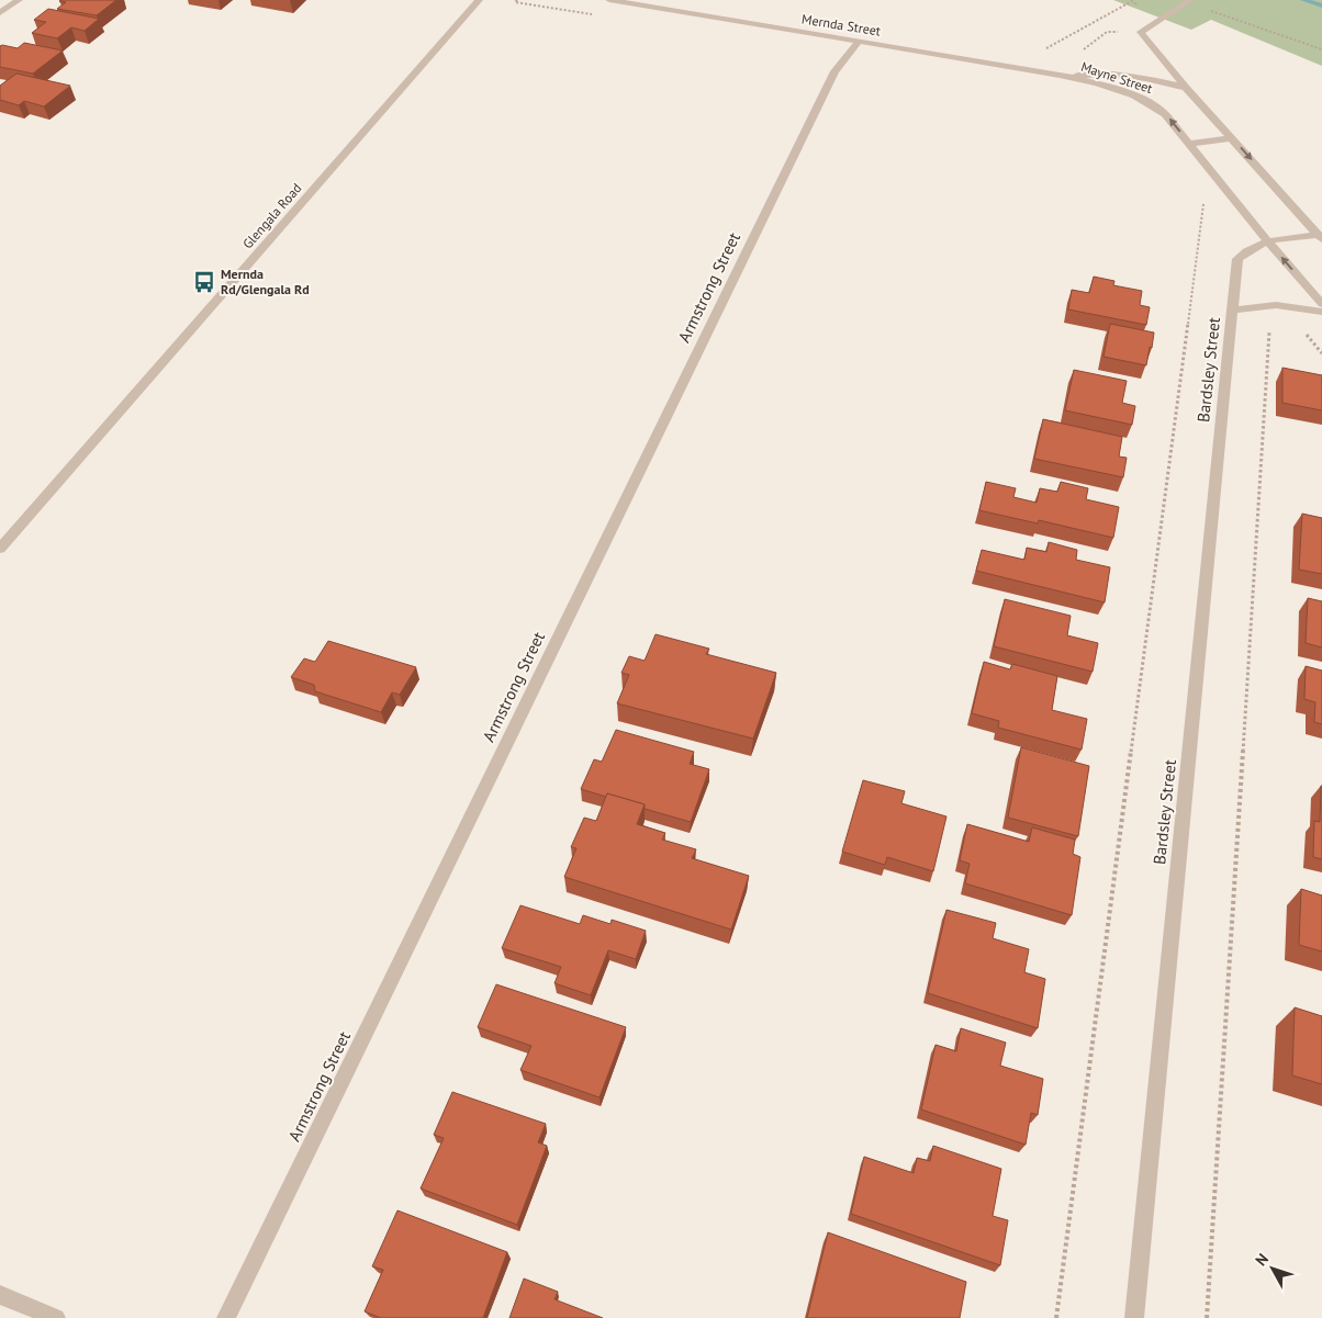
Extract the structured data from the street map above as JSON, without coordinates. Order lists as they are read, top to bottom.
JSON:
{
  "streets": {
    "street": [
      "Mernda Street",
      "Mayne Street",
      "Glengala Road",
      "Armstrong Street",
      "Bardsley Street"
    ]
  },
  "crossings": [
    ["Mernda Street", "Mayne Street"],
    ["Mernda Street", "Armstrong Street"],
    ["Mayne Street", "Bardsley Street"]
  ],
  "places": {
    "bus stop": ["Mernda Rd/Glengala Rd"]
  },
  "north": "top left"
}
